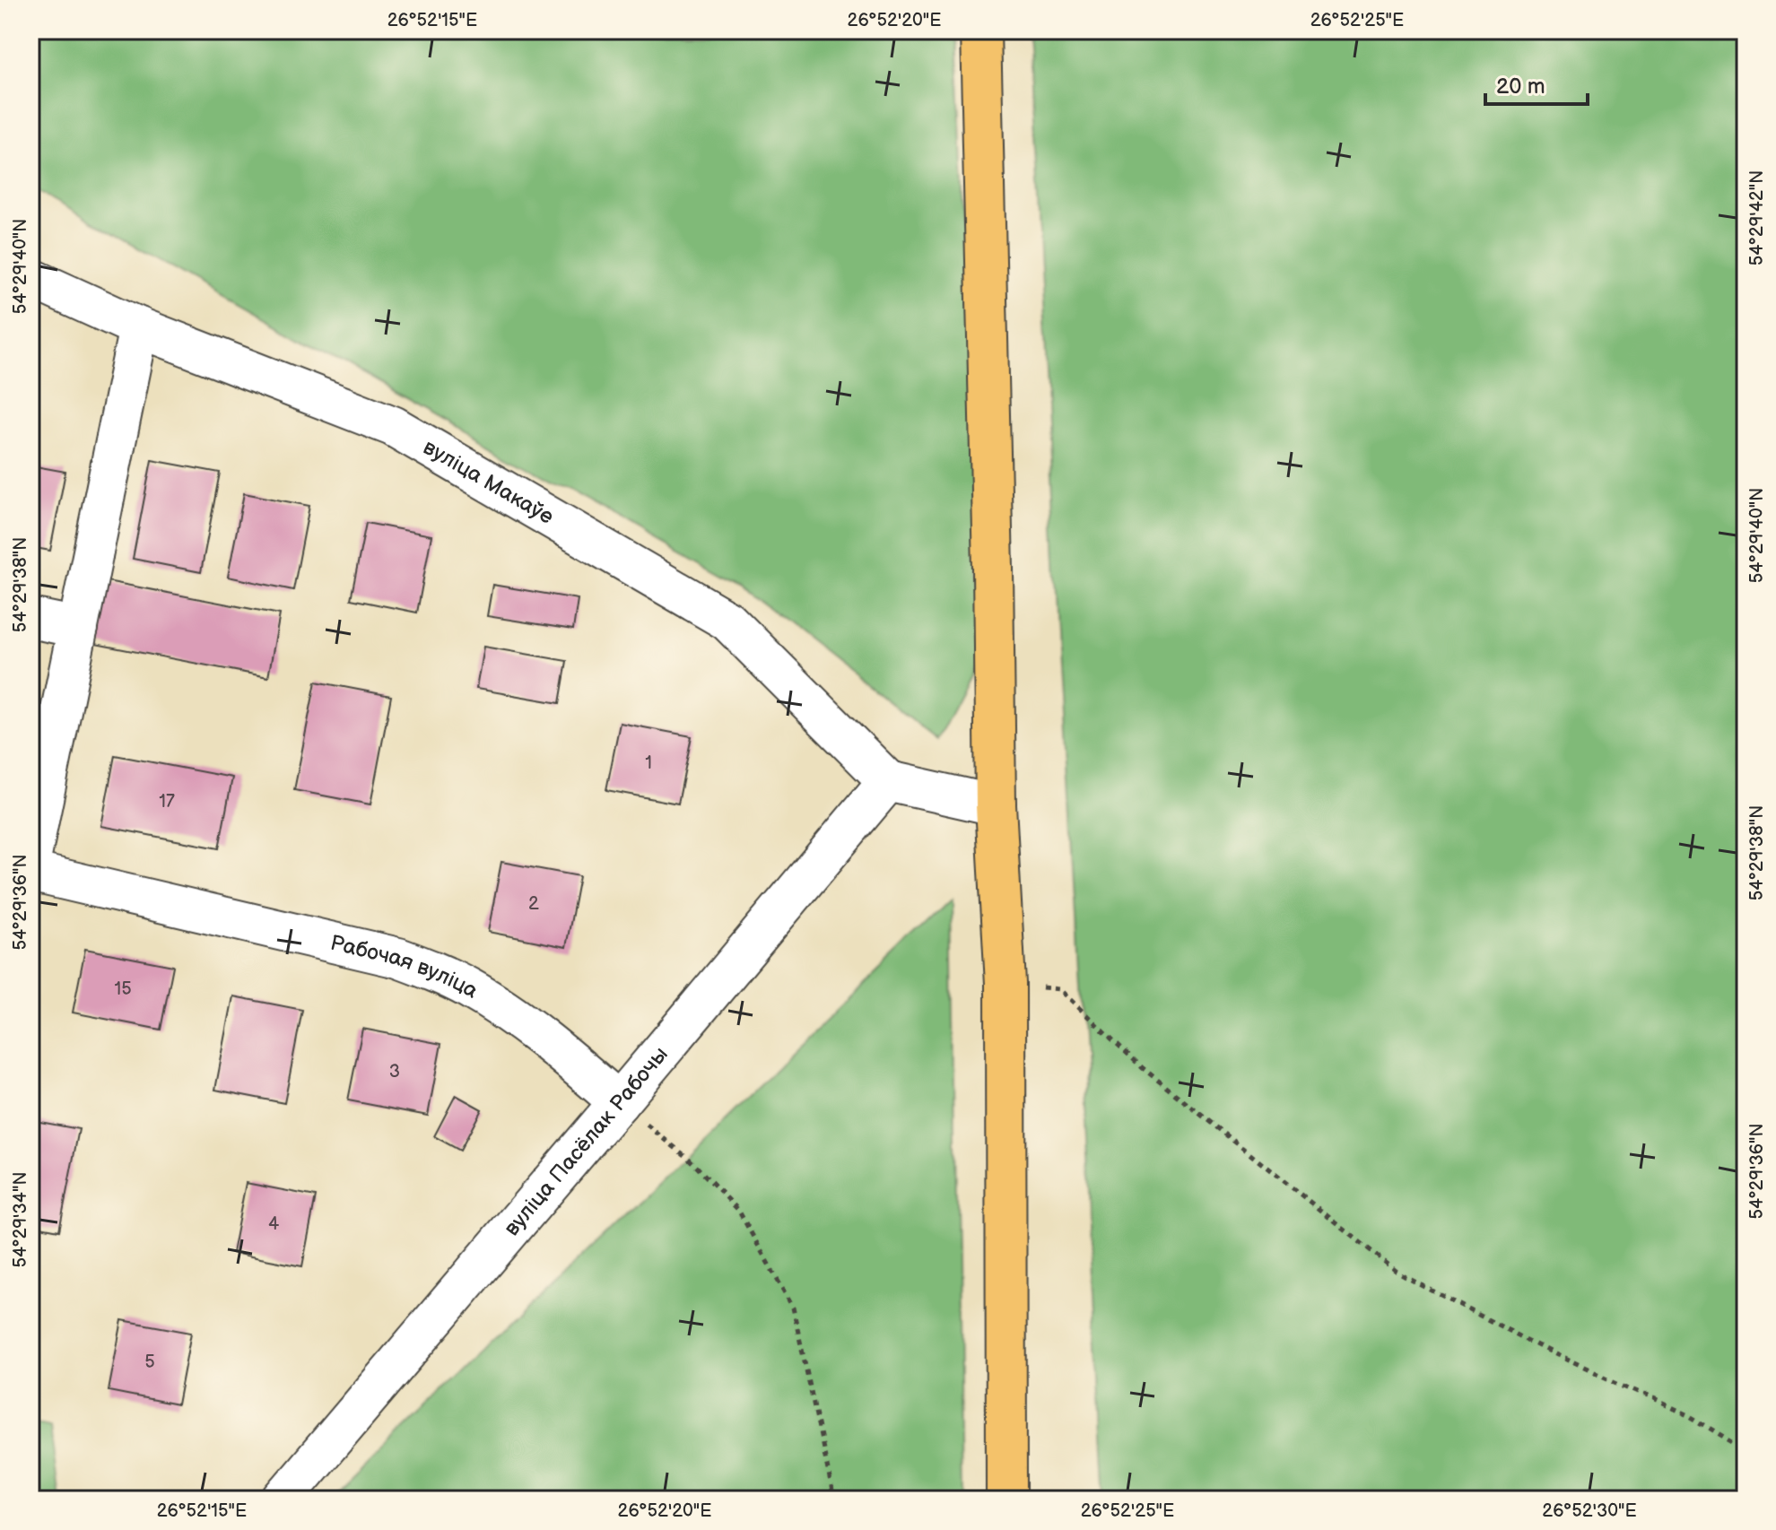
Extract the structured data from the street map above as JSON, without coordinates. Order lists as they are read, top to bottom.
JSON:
{
  "streets": {
    "street": ["вуліца Макаўе", "Рабочая вуліца", "вуліца Пасёлак Рабочы"]
  },
  "crossings": [
    ["вуліца Макаўе", "вуліца Пасёлак Рабочы"],
    ["Рабочая вуліца", "вуліца Пасёлак Рабочы"]
  ],
  "house_numbers": [
    "1",
    "17",
    "2",
    "15",
    "3",
    "4",
    "5"
  ],
  "scale_bar": "20 m",
  "coordinates": [
    "26°52'15\"E",
    "26°52'20\"E",
    "26°52'25\"E",
    "54°29'42\"N",
    "54°29'40\"N",
    "54°29'38\"N",
    "54°29'36\"N",
    "54°29'34\"N",
    "26°52'30\"E"
  ]
}
